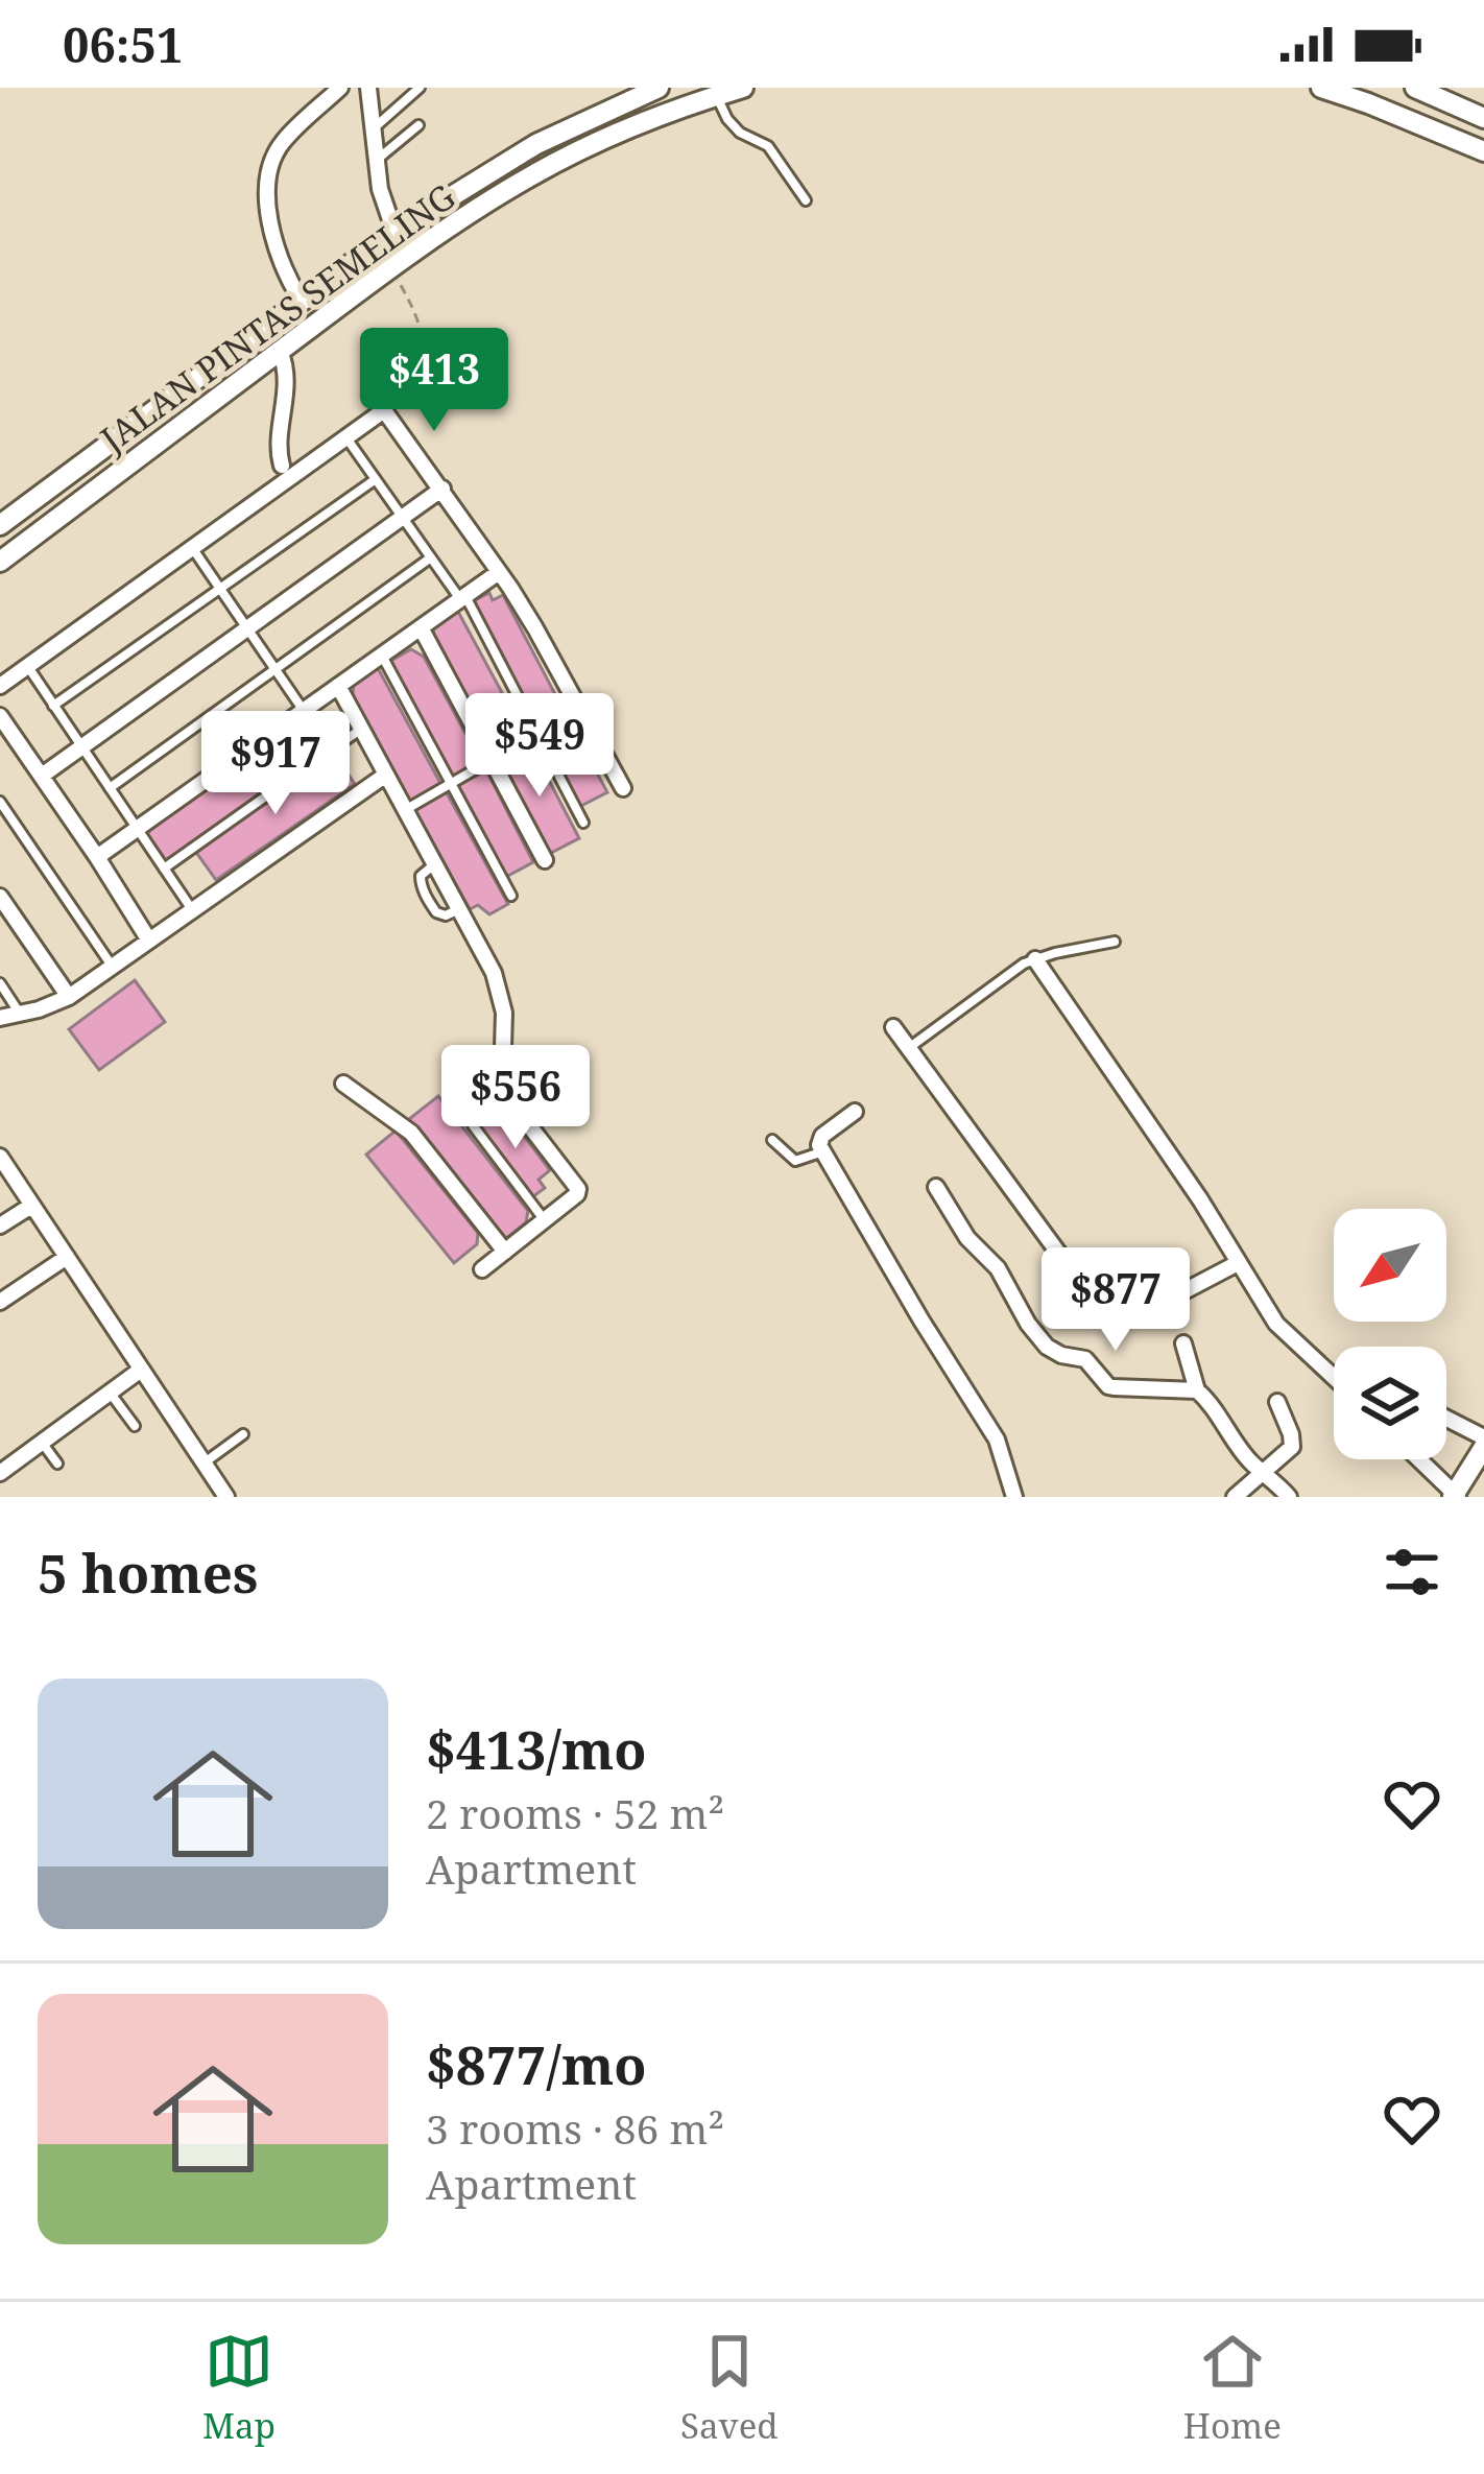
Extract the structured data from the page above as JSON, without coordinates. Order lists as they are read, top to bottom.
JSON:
{
  "streets": {
    "main road": ["JALAN PINTAS SEMELING"]
  },
  "north": "bottom left",
  "page": {
    "status": "06:51",
    "price": [
      "$413",
      "$549",
      "$917",
      "$556",
      "$877"
    ],
    "heading": "5 homes",
    "list": [
      {
        "name": "$413/mo",
        "note": "2 rooms · 52 m² · Apartment"
      },
      {
        "name": "$877/mo",
        "note": "3 rooms · 86 m² · Apartment"
      }
    ],
    "tabs": ["Map", "Saved", "Home"]
  }
}
